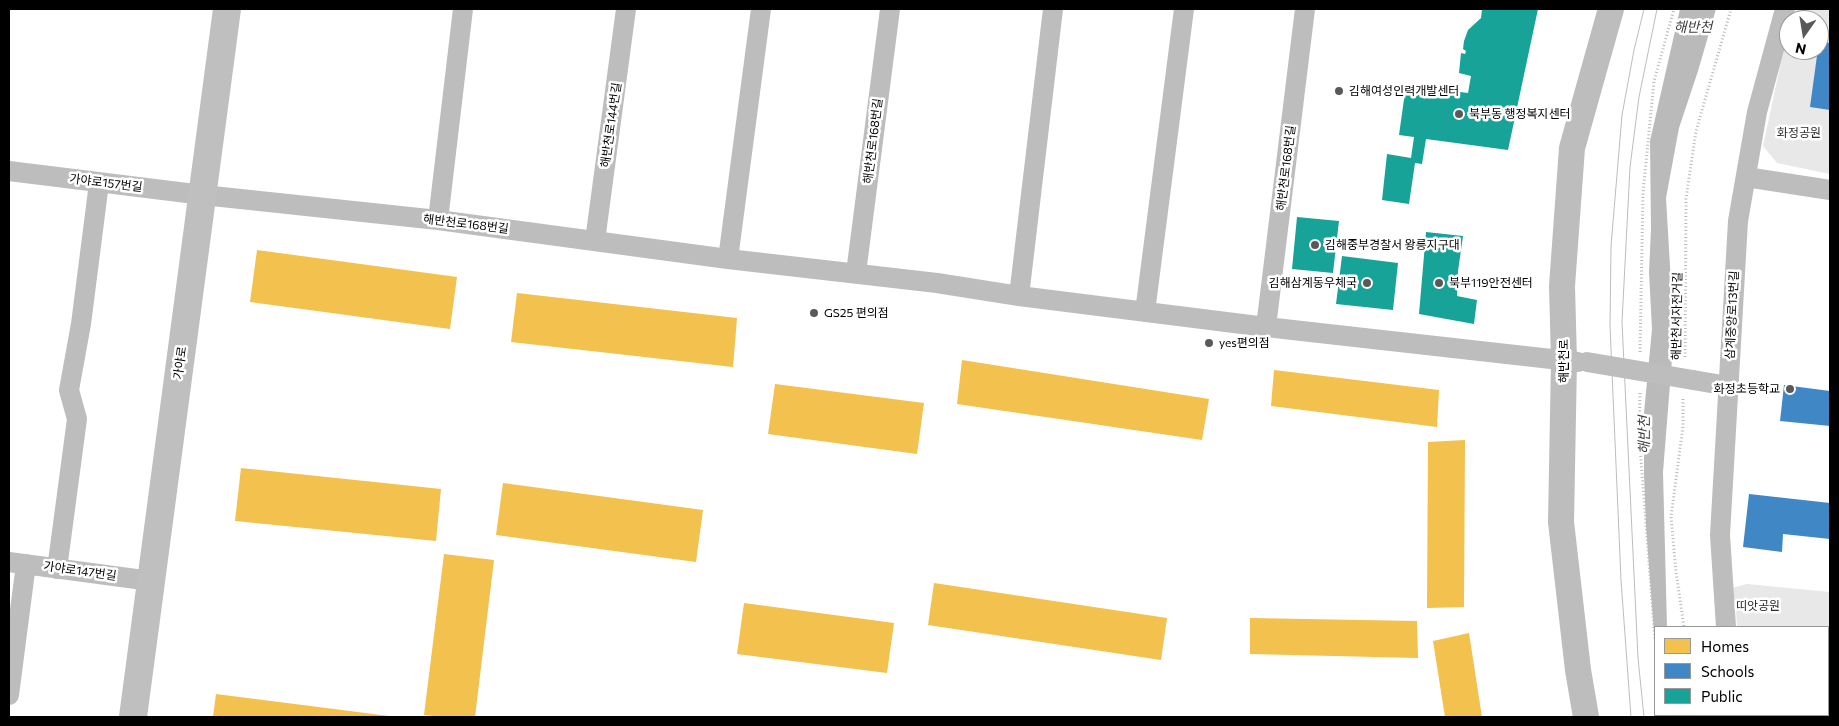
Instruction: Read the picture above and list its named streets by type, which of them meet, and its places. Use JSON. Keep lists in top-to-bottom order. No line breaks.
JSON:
{"streets":{"main road":["가야로"],"street":["해반천로144번길","해반천로168번길","가야로157번길","삼계중앙로13번길","해반천로","가야로147번길"],"path":["해반천서자전거길"]},"crossings":[["해반천로144번길","해반천로168번길"],["해반천로168번길","가야로157번길"],["해반천로168번길","삼계중앙로13번길"],["해반천로168번길","해반천로"],["해반천로168번길","가야로"],["가야로157번길","가야로"],["가야로","가야로147번길"]],"water":["해반천"],"parks":["화정공원","띠앗공원"],"places":["김해여성인력개발센터","북부동 행정복지센터","김해중부경찰서 왕릉지구대","김해삼계동우체국","북부119안전센터","GS25 편의점","yes편의점","화정초등학교"],"legend":["Homes","Schools","Public"],"north":"bottom"}
